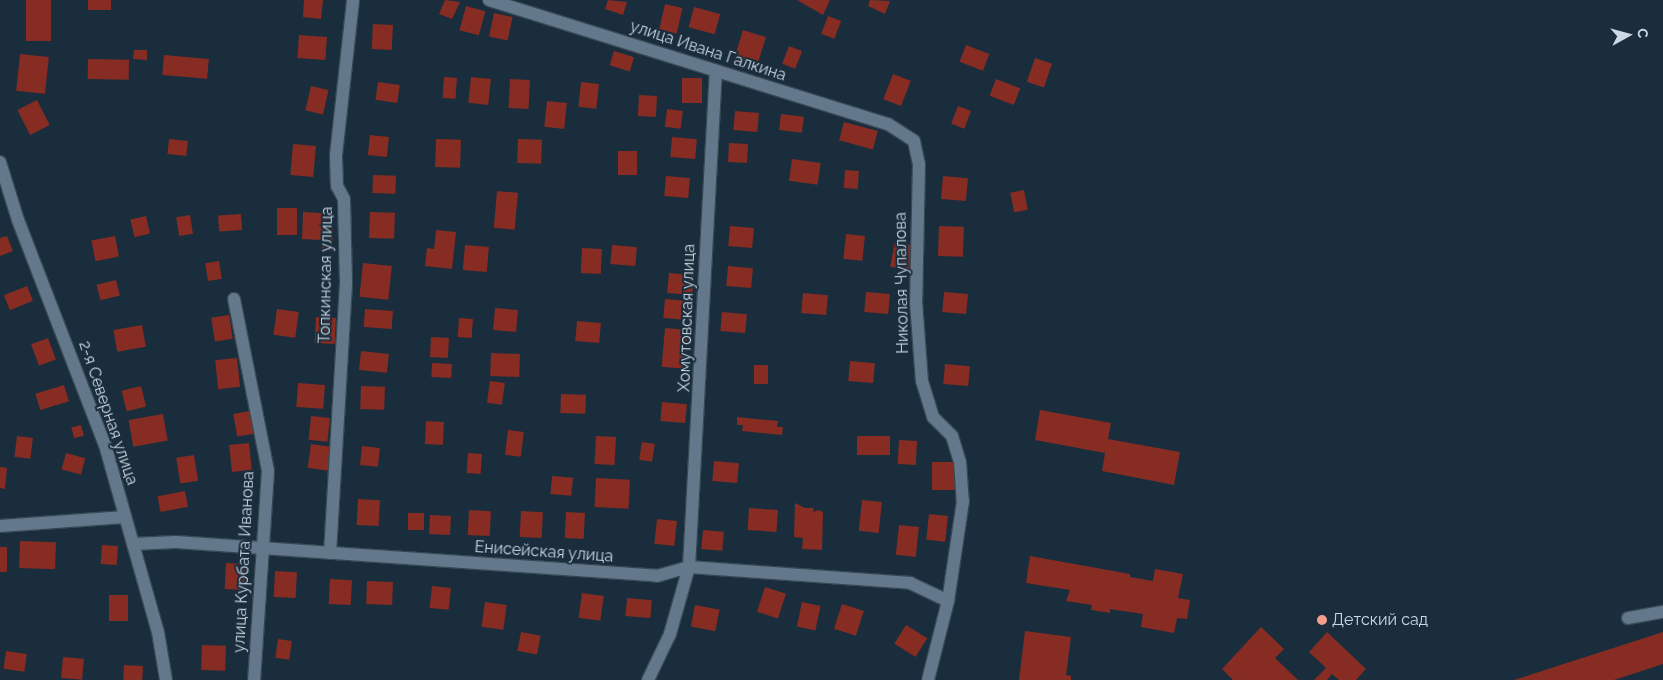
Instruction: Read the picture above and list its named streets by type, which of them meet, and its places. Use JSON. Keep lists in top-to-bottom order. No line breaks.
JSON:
{"streets":{"street":["улица Ивана Галкина","Топкинская улица","Николая Чупалова","Хомутовская улица","2-я Северная улица","Енисейская улица","улица Курбата Иванова"]},"crossings":[["улица Ивана Галкина","Николая Чупалова"],["улица Ивана Галкина","Хомутовская улица"],["Топкинская улица","Енисейская улица"],["Николая Чупалова","Енисейская улица"],["Хомутовская улица","Енисейская улица"],["2-я Северная улица","Енисейская улица"],["Енисейская улица","улица Курбата Иванова"]],"places":["Детский сад"],"north":"right"}
